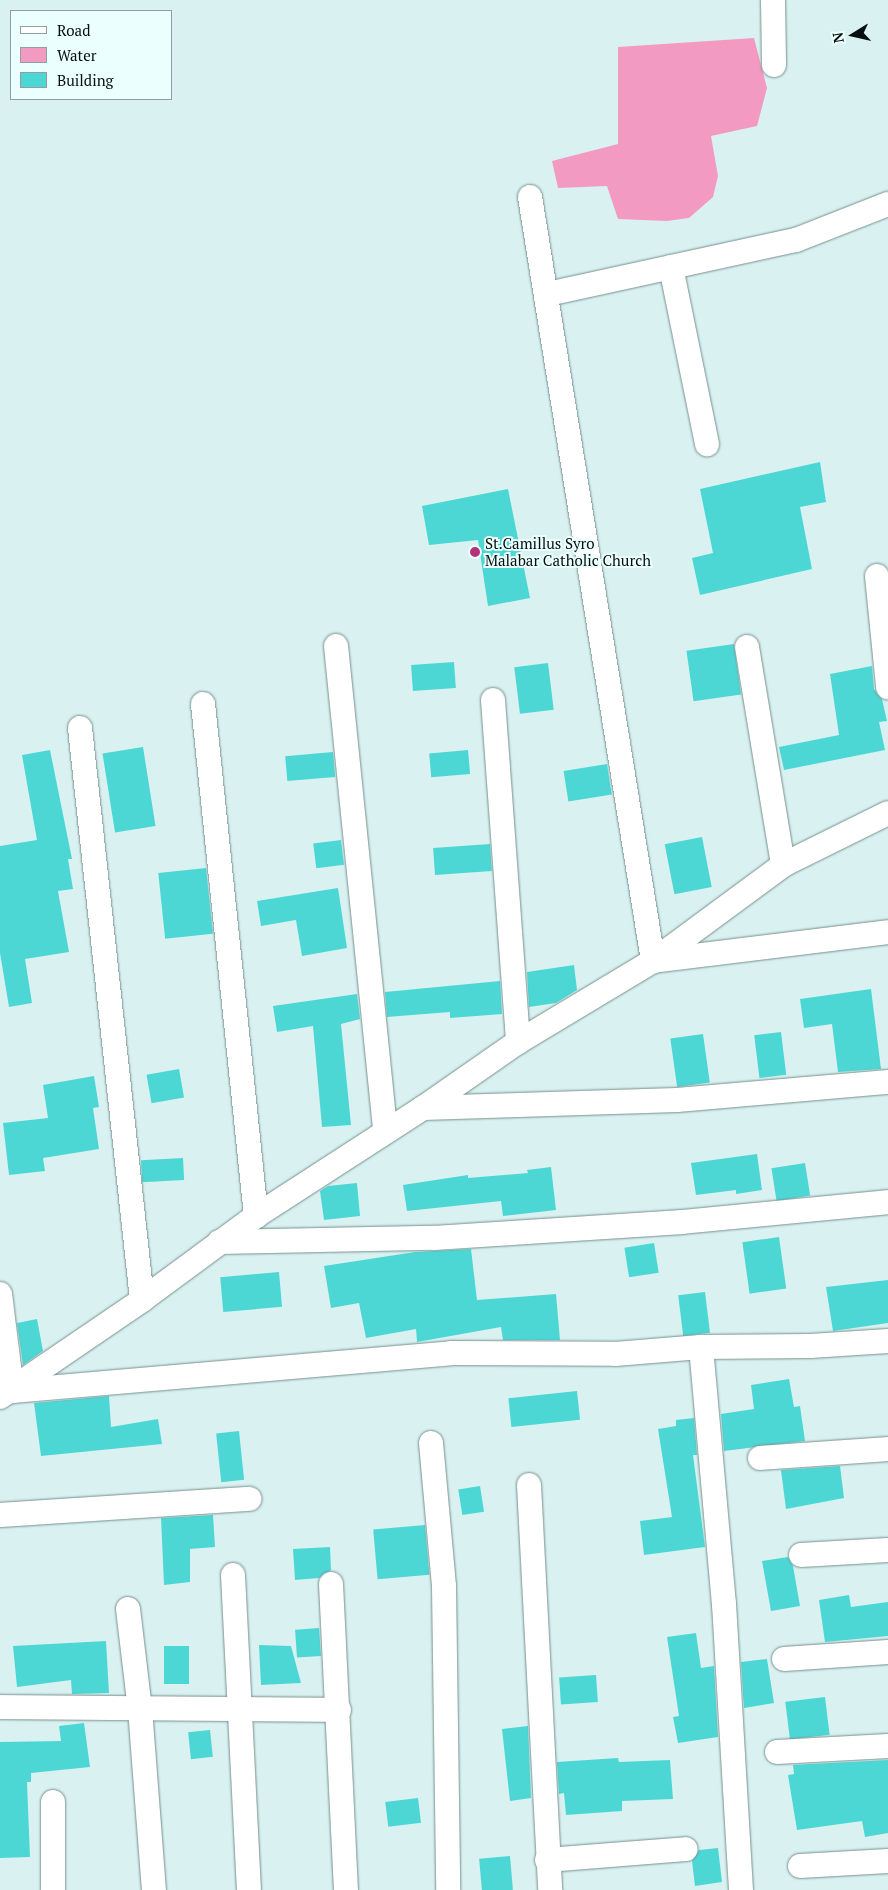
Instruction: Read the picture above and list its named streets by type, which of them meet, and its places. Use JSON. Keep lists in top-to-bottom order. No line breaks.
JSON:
{"places":["St.Camillus Syro Malabar Catholic Church"],"legend":["Road","Water","Building"],"north":"left"}
